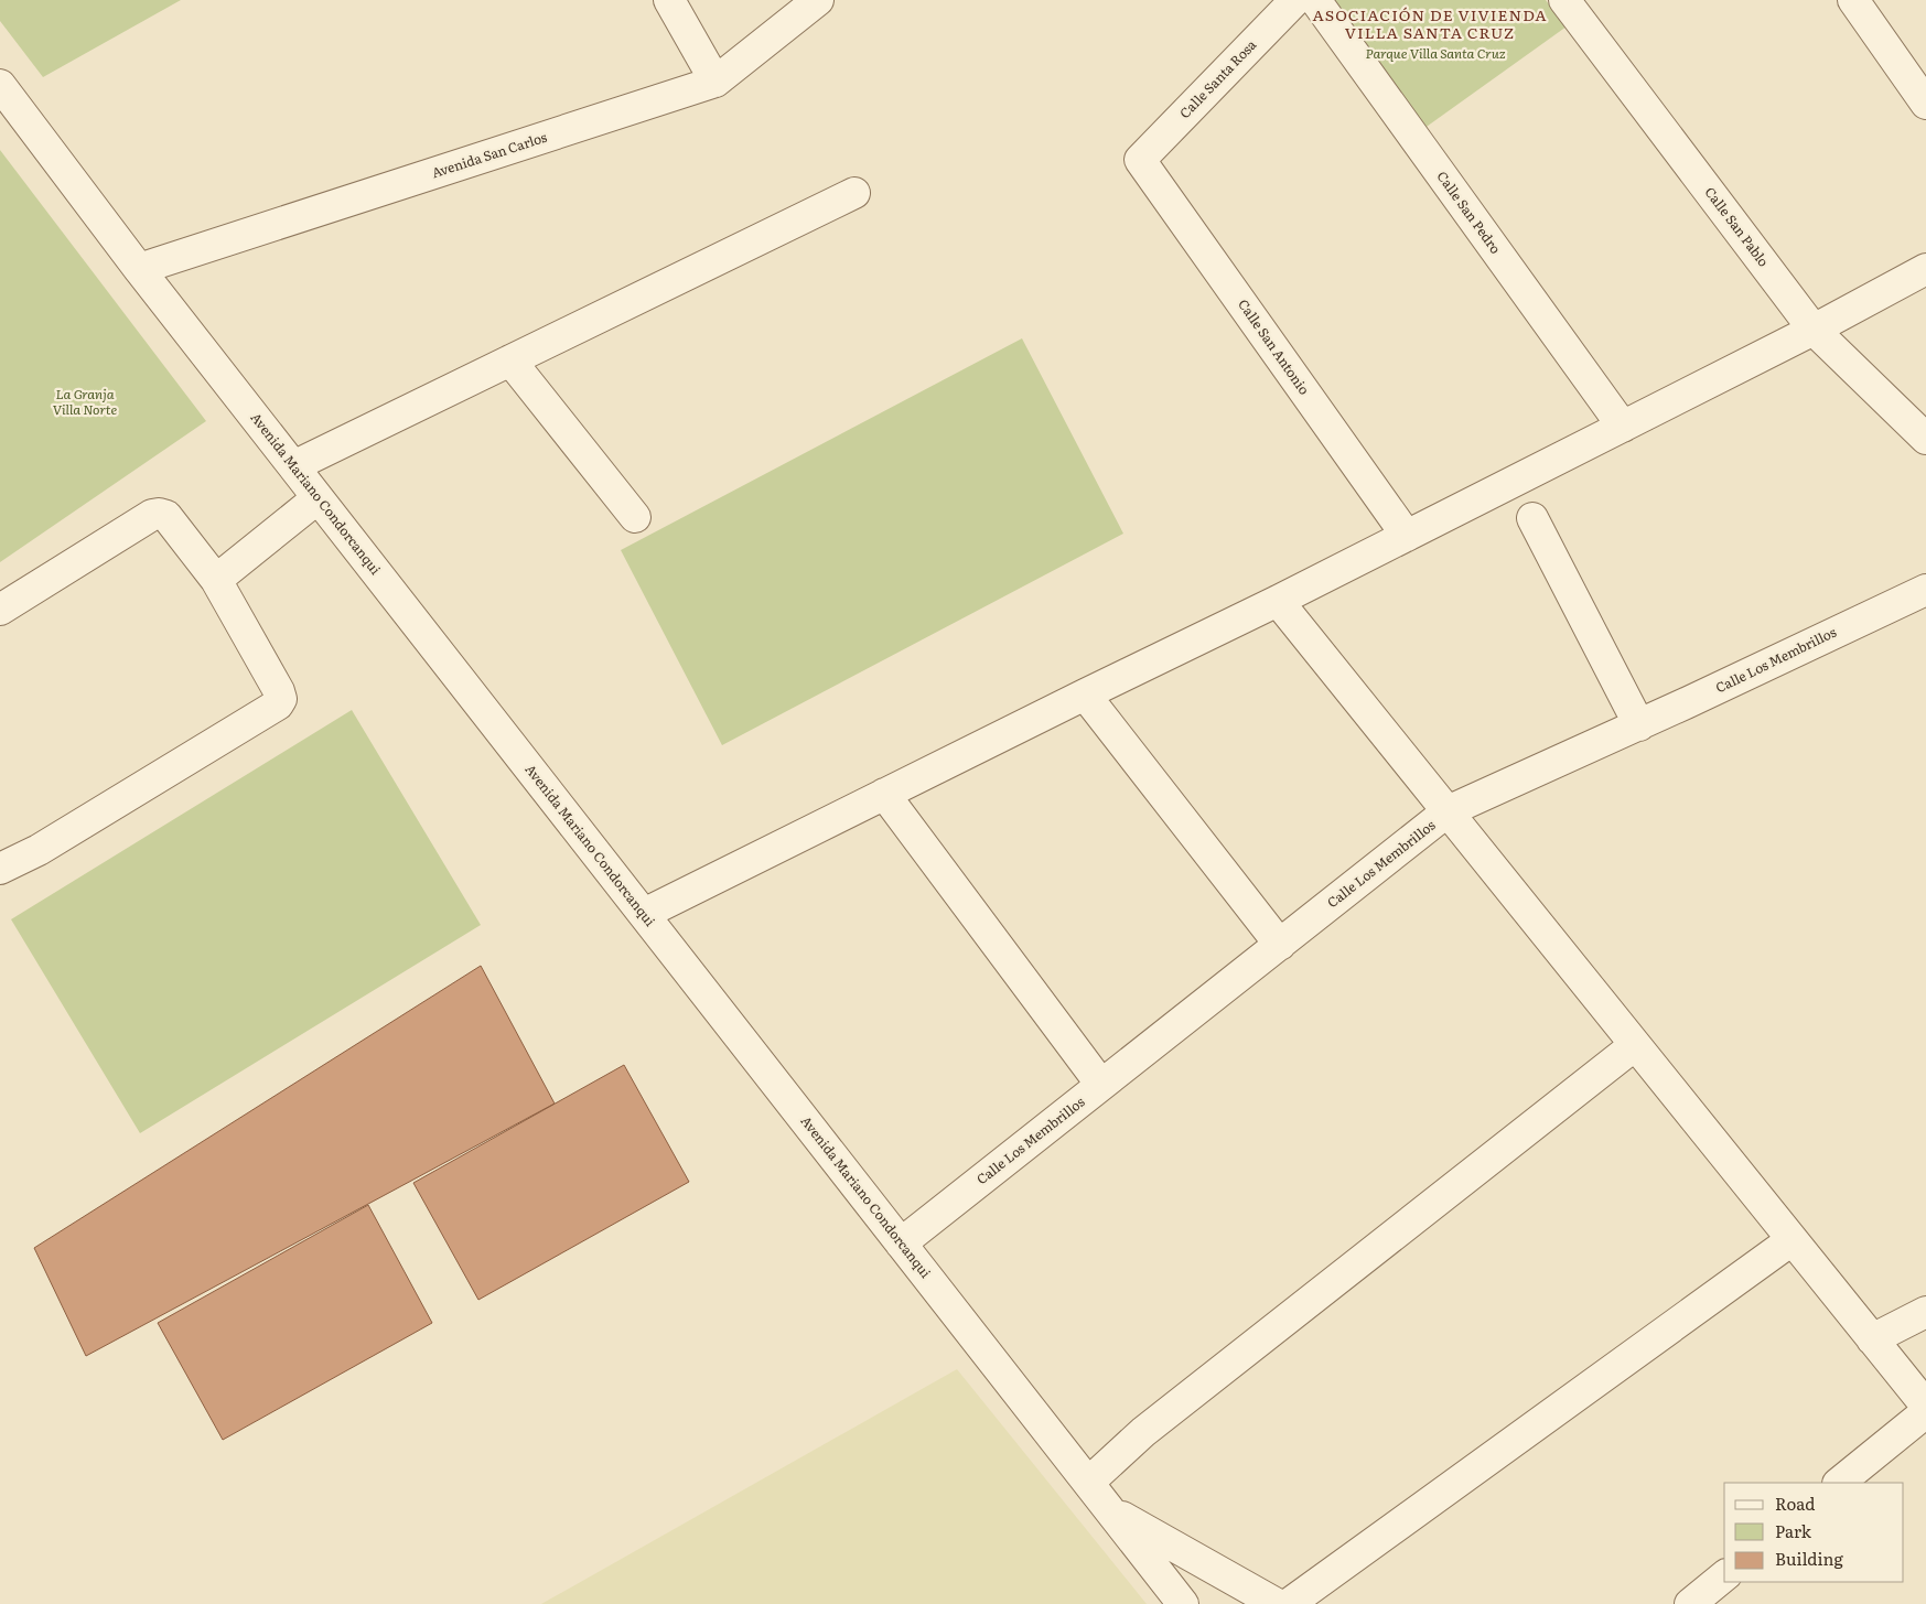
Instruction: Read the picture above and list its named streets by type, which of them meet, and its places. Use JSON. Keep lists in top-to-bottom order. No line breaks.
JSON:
{"streets":{"street":["Calle Santa Rosa","Avenida San Carlos","Calle San Pedro","Calle San Pablo","Calle San Antonio","Avenida Mariano Condorcanqui","Calle Los Membrillos"]},"crossings":[["Calle Santa Rosa","Calle San Antonio"],["Avenida San Carlos","Avenida Mariano Condorcanqui"],["Avenida Mariano Condorcanqui","Calle Los Membrillos"]],"districts":["ASOCIACIÓN DE VIVIENDA VILLA SANTA CRUZ"],"parks":["Parque Villa Santa Cruz","La Granja Villa Norte"],"legend":["Road","Park","Building"]}
